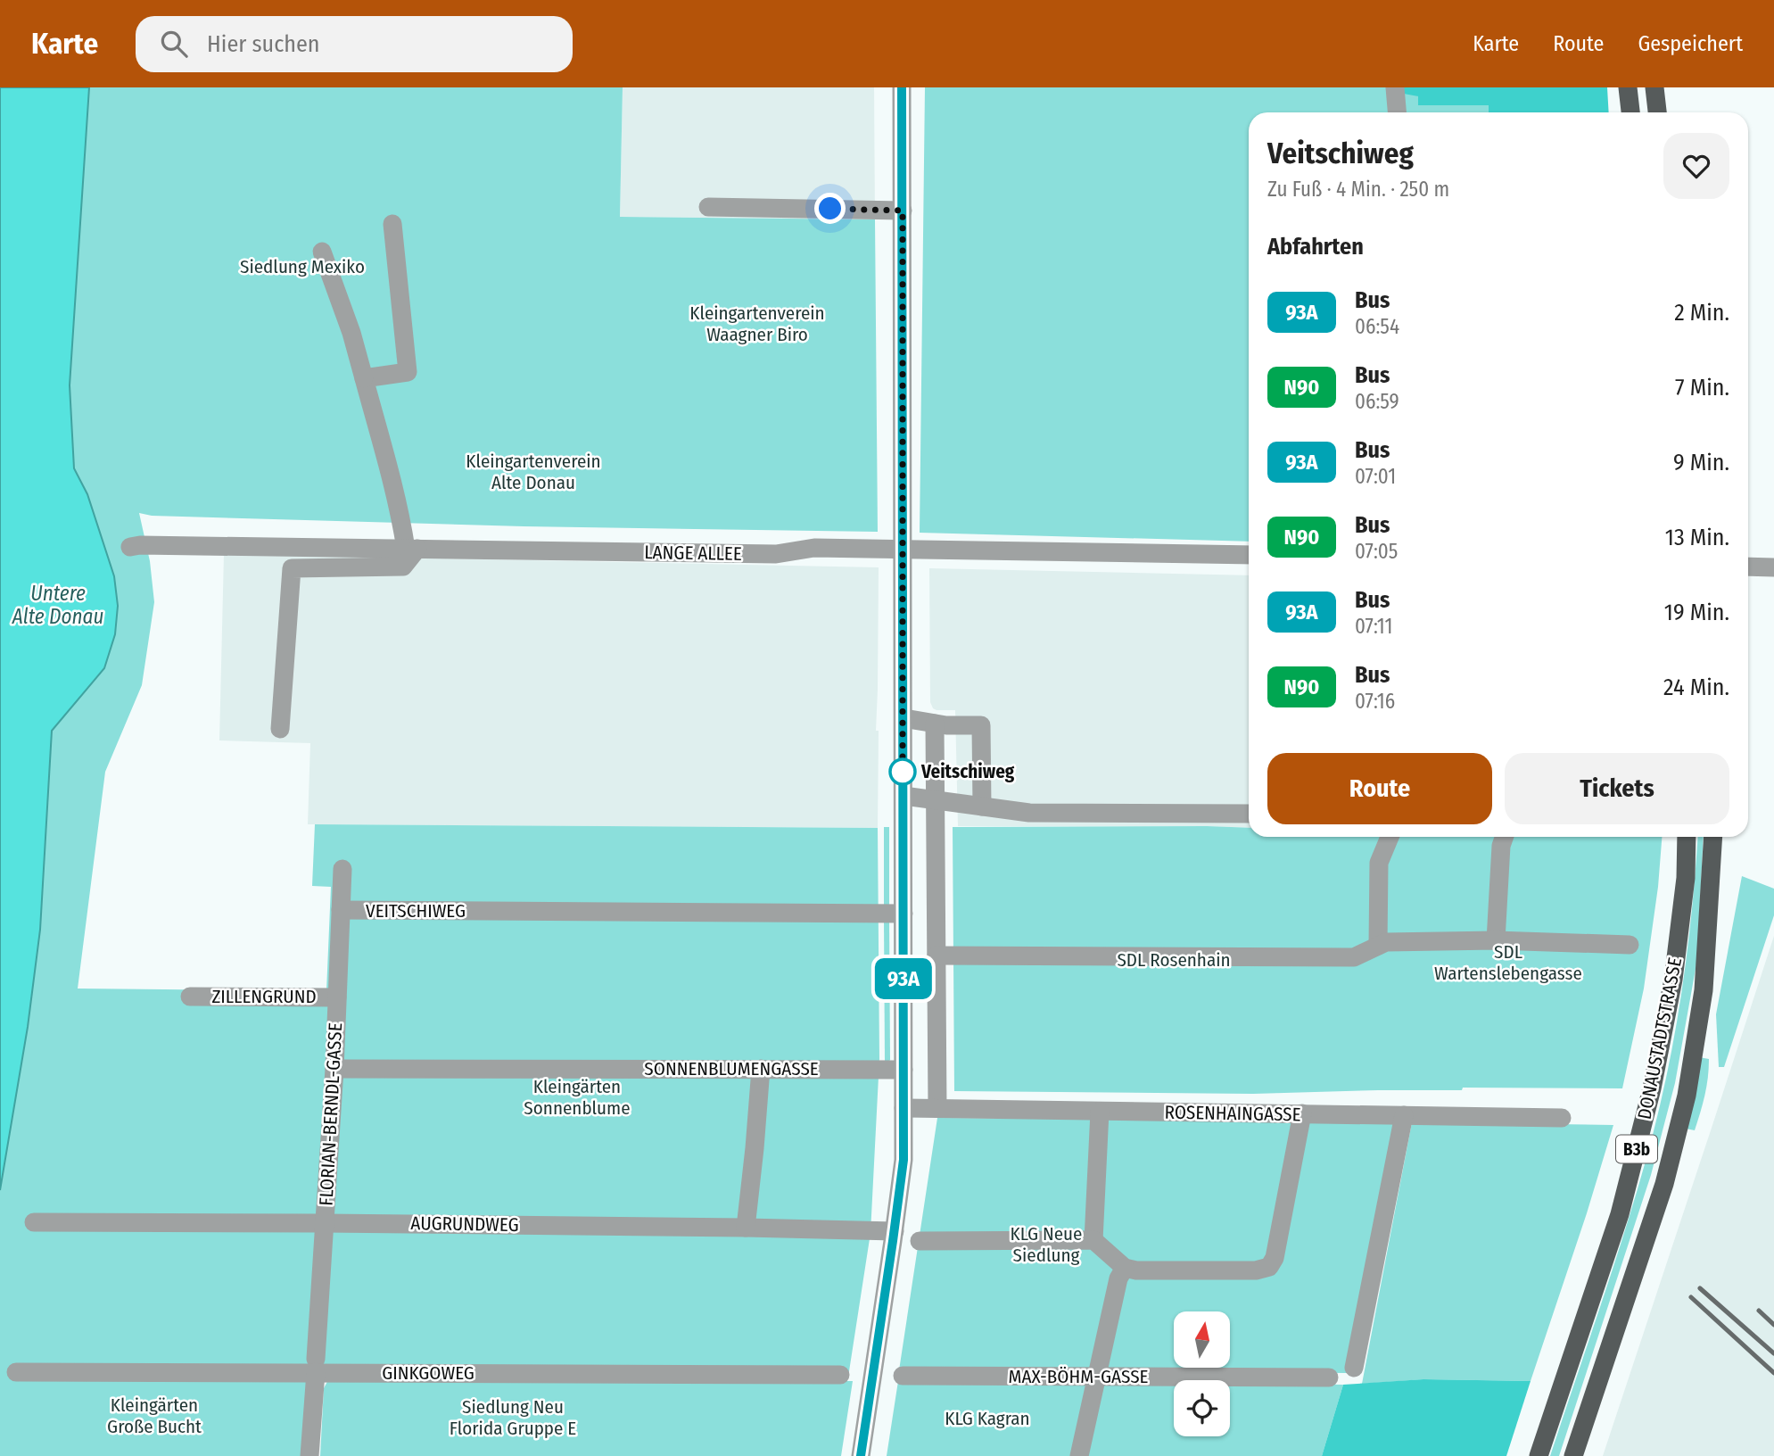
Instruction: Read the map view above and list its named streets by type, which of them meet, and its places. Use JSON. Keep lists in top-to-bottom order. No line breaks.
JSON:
{"streets":{"main road":["DONAUSTADTSTRASSE","B3b"],"street":["LANGE ALLEE","VEITSCHIWEG","ZILLENGRUND","SONNENBLUMENGASSE","ROSENHAINGASSE","FLORIAN-BERNDL-GASSE","AUGRUNDWEG","GINKGOWEG","MAX-BÖHM-GASSE"]},"crossings":[["VEITSCHIWEG","FLORIAN-BERNDL-GASSE"],["ZILLENGRUND","FLORIAN-BERNDL-GASSE"],["SONNENBLUMENGASSE","FLORIAN-BERNDL-GASSE"],["FLORIAN-BERNDL-GASSE","AUGRUNDWEG"],["FLORIAN-BERNDL-GASSE","GINKGOWEG"]],"water":["Untere Alte Donau"],"parks":["Siedlung Mexiko","Kleingartenverein Waagner Biro","Kleingartenverein Alte Donau","SDL Wartenslebengasse","SDL Rosenhain","Kleingärten Sonnenblume","KLG Neue Siedlung","Kleingärten Große Bucht","Siedlung Neu Florida Gruppe E","KLG Kagran"],"places":["Veitschiweg"],"lines":["bus line 93A"],"north":"top","page":{"header":"Karte","search":"Hier suchen","nav":["Karte","Route","Gespeichert"],"on_map":"93A","heading":[["Veitschiweg","Zu Fuß · 4 Min. · 250 m"],"Abfahrten"],"list":[{"mark":"93A","name":"Bus","note":"06:54","value":"2 Min."},{"mark":"N90","name":"Bus","note":"06:59","value":"7 Min."},{"mark":"93A","name":"Bus","note":"07:01","value":"9 Min."},{"mark":"N90","name":"Bus","note":"07:05","value":"13 Min."},{"mark":"93A","name":"Bus","note":"07:11","value":"19 Min."},{"mark":"N90","name":"Bus","note":"07:16","value":"24 Min."}],"buttons":["Route","Tickets"]}}
